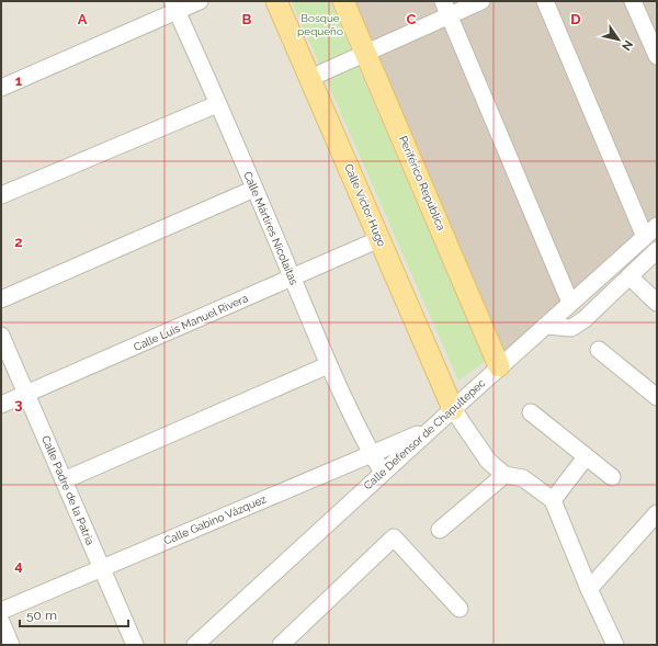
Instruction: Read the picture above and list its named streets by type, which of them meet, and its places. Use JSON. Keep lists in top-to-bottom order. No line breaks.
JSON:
{"streets":{"main road":["Periférico República","Calle Víctor Hugo"],"street":["Calle Mártires Nicolaítas","Calle Luis Manuel Rivera","Calle Defensor de Chapultepec","Calle Padre de la Patria","Calle Gabino Vázquez"]},"crossings":[["Periférico República","Calle Defensor de Chapultepec"],["Calle Víctor Hugo","Calle Luis Manuel Rivera"],["Calle Víctor Hugo","Calle Defensor de Chapultepec"],["Calle Mártires Nicolaítas","Calle Luis Manuel Rivera"],["Calle Mártires Nicolaítas","Calle Defensor de Chapultepec"],["Calle Mártires Nicolaítas","Calle Gabino Vázquez"],["Calle Luis Manuel Rivera","Calle Padre de la Patria"],["Calle Defensor de Chapultepec","Calle Gabino Vázquez"],["Calle Padre de la Patria","Calle Gabino Vázquez"]],"parks":["Bosque pequeño"],"scale_bar":"50 m","north":"bottom right","grid":{"columns":["A","B","C","D"],"rows":["1","2","3","4"]}}
